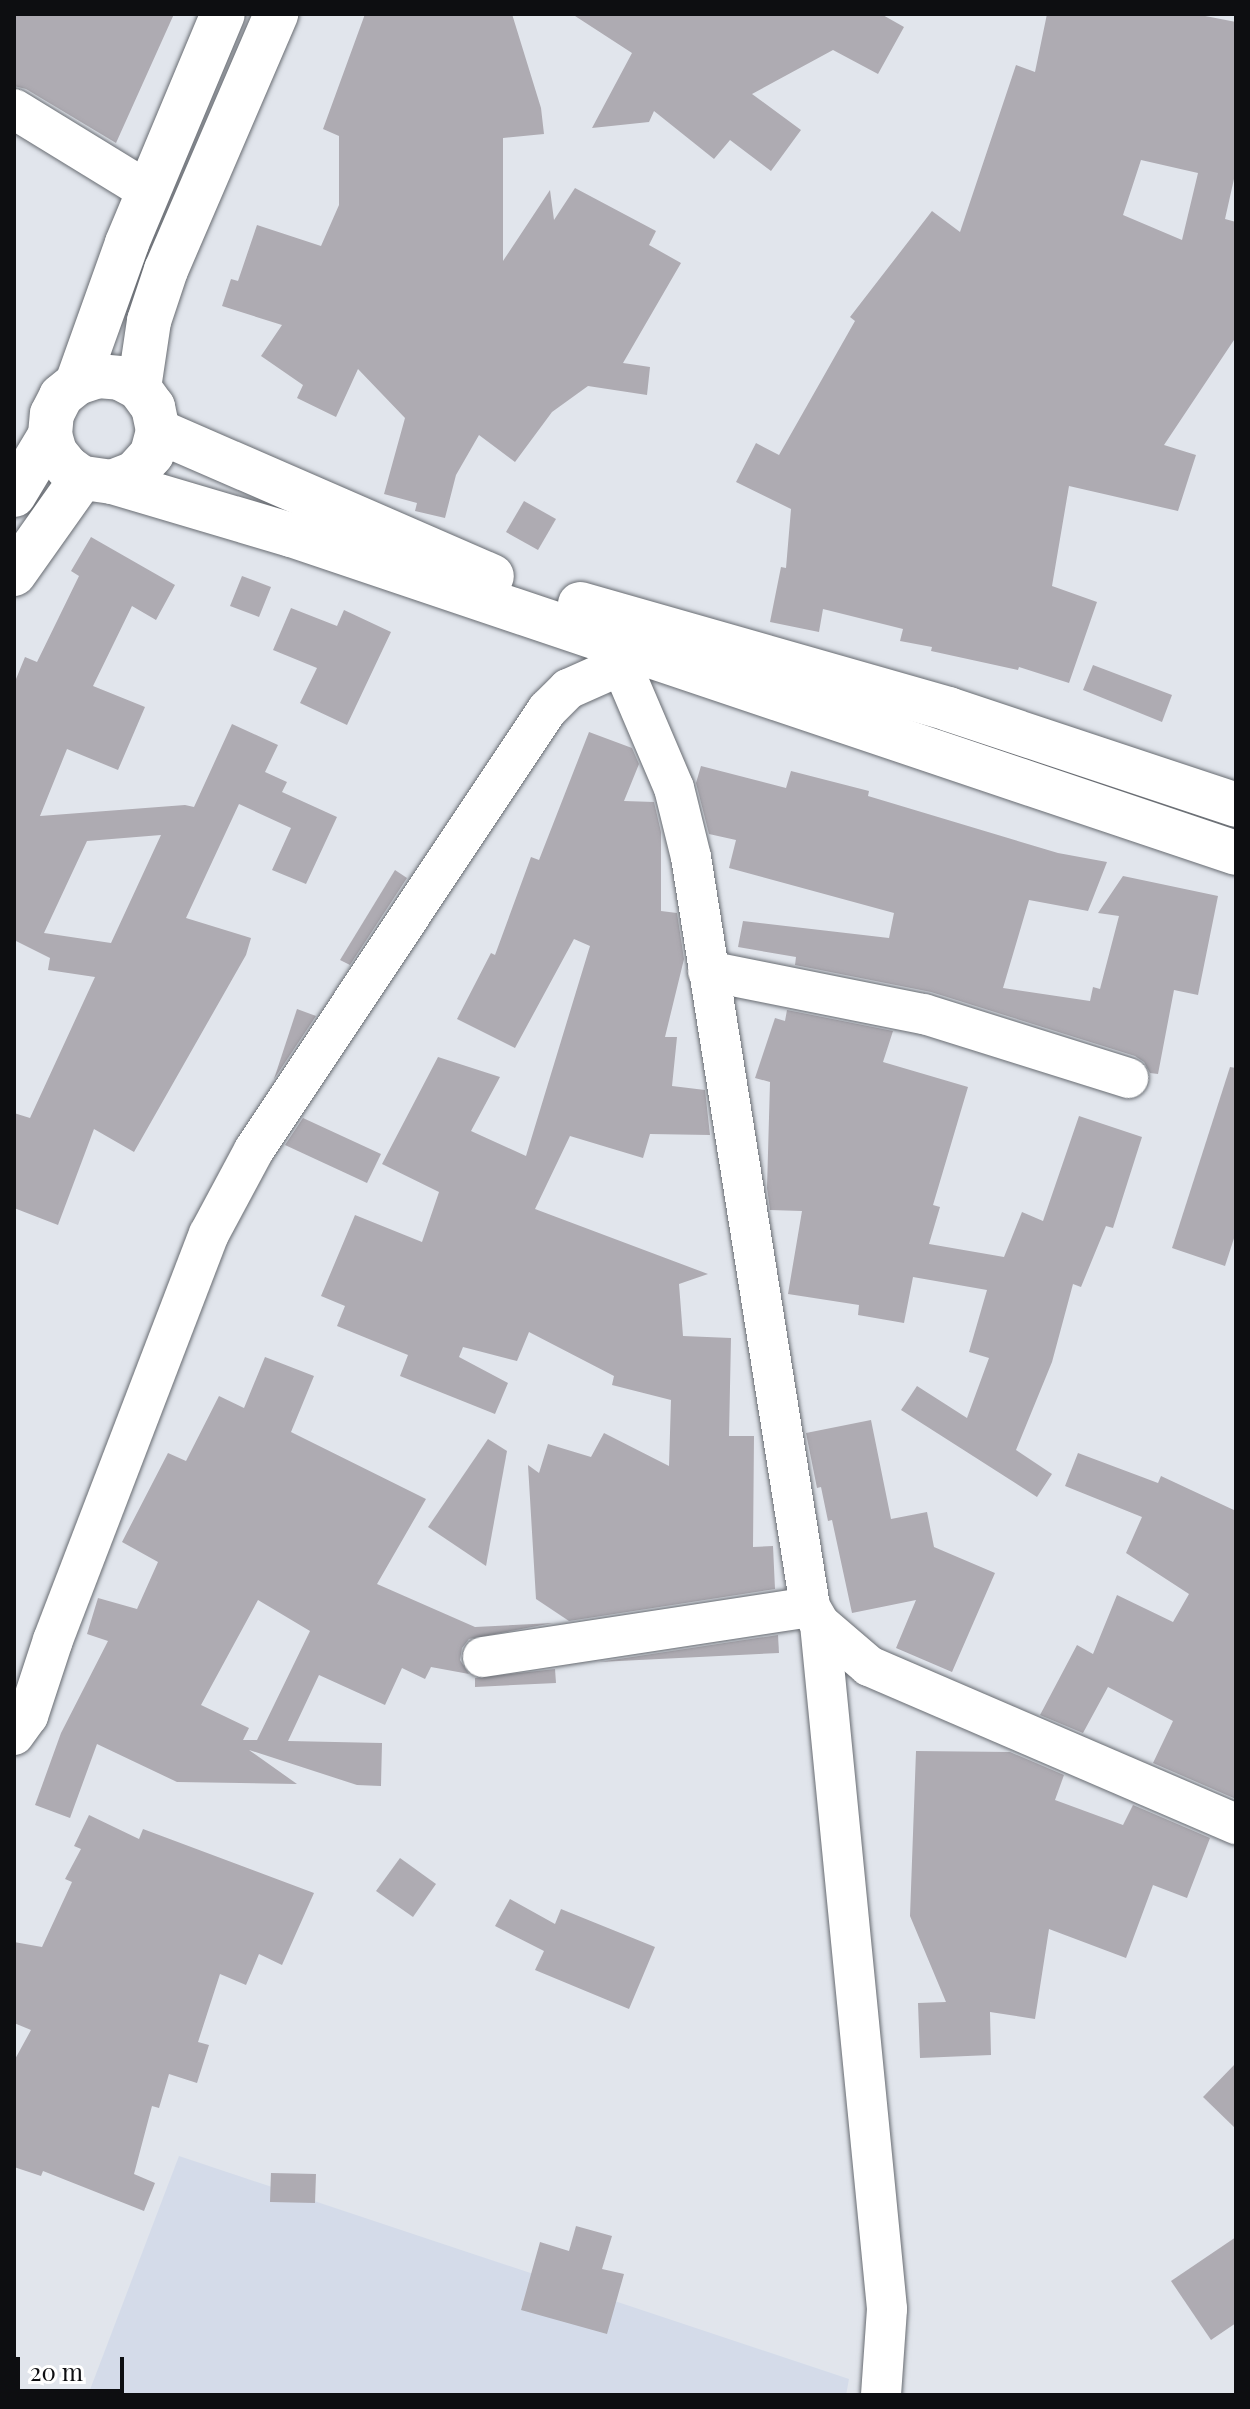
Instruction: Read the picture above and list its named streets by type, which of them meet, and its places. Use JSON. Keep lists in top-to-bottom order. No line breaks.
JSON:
{"scale_bar":"20 m"}
